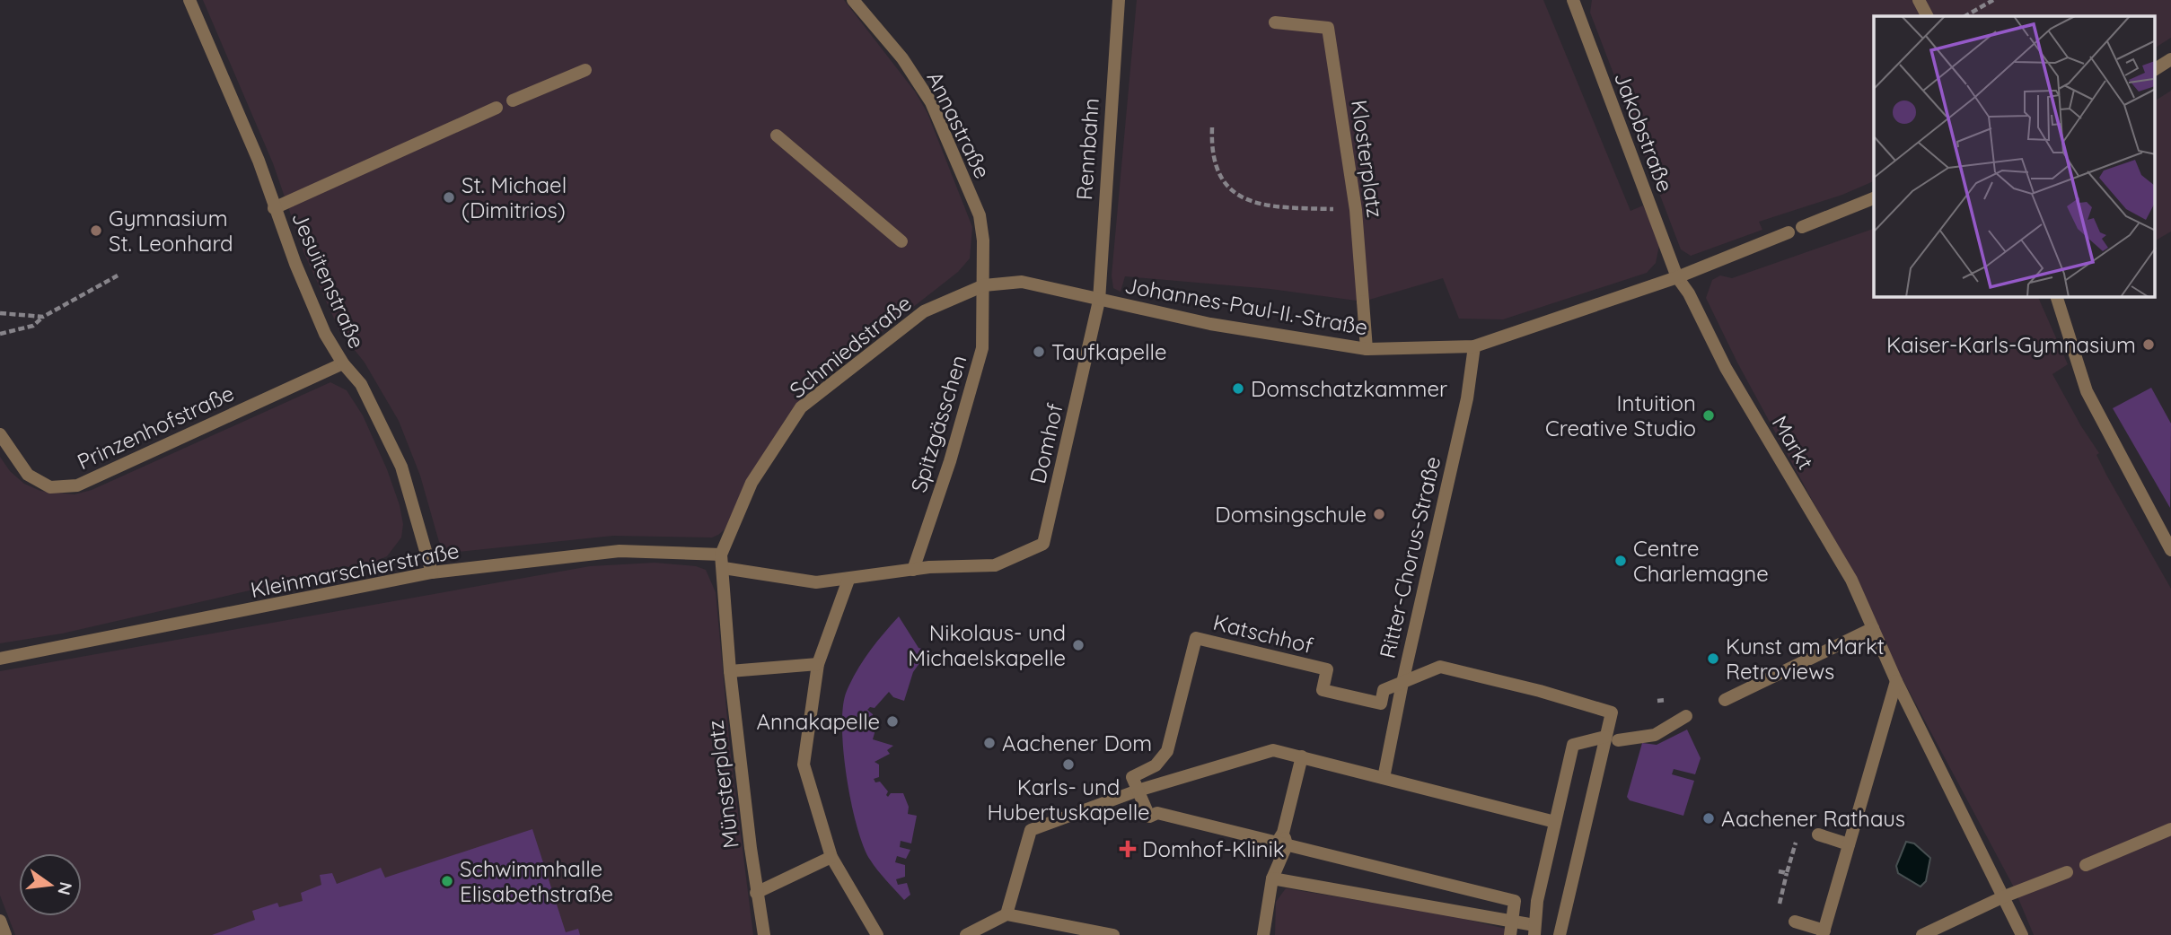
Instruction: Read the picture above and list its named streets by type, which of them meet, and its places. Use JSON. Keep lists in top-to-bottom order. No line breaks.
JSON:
{"streets":{"street":["Annastraße","Jakobstraße","Rennbahn","Klosterplatz","Jesuitenstraße","Johannes-Paul-II.-Straße","Schmiedstraße","Spitzgässchen","Prinzenhofstraße","Markt","Domhof","Ritter-Chorus-Straße","Kleinmarschierstraße","Katschhof","Münsterplatz"]},"crossings":[["Annastraße","Schmiedstraße"],["Annastraße","Spitzgässchen"],["Jakobstraße","Johannes-Paul-II.-Straße"],["Jakobstraße","Markt"],["Rennbahn","Johannes-Paul-II.-Straße"],["Rennbahn","Schmiedstraße"],["Rennbahn","Domhof"],["Klosterplatz","Johannes-Paul-II.-Straße"],["Jesuitenstraße","Prinzenhofstraße"],["Jesuitenstraße","Kleinmarschierstraße"],["Johannes-Paul-II.-Straße","Schmiedstraße"],["Johannes-Paul-II.-Straße","Markt"],["Johannes-Paul-II.-Straße","Domhof"],["Johannes-Paul-II.-Straße","Ritter-Chorus-Straße"],["Schmiedstraße","Spitzgässchen"],["Schmiedstraße","Domhof"],["Schmiedstraße","Kleinmarschierstraße"],["Spitzgässchen","Domhof"],["Ritter-Chorus-Straße","Katschhof"]],"places":{"other":["St. Michael (Dimitrios)","Gymnasium St. Leonhard","Kaiser-Karls-Gymnasium","Taufkapelle","Domschatzkammer","Intuition Creative Studio","Domsingschule","Centre Charlemagne","Nikolaus- und Michaelskapelle","Kunst am Markt Retroviews","Annakapelle","Aachener Dom","Karls- und Hubertuskapelle","Aachener Rathaus","Schwimmhalle Elisabethstraße"],"health":["Domhof-Klinik"]},"north":"right"}
